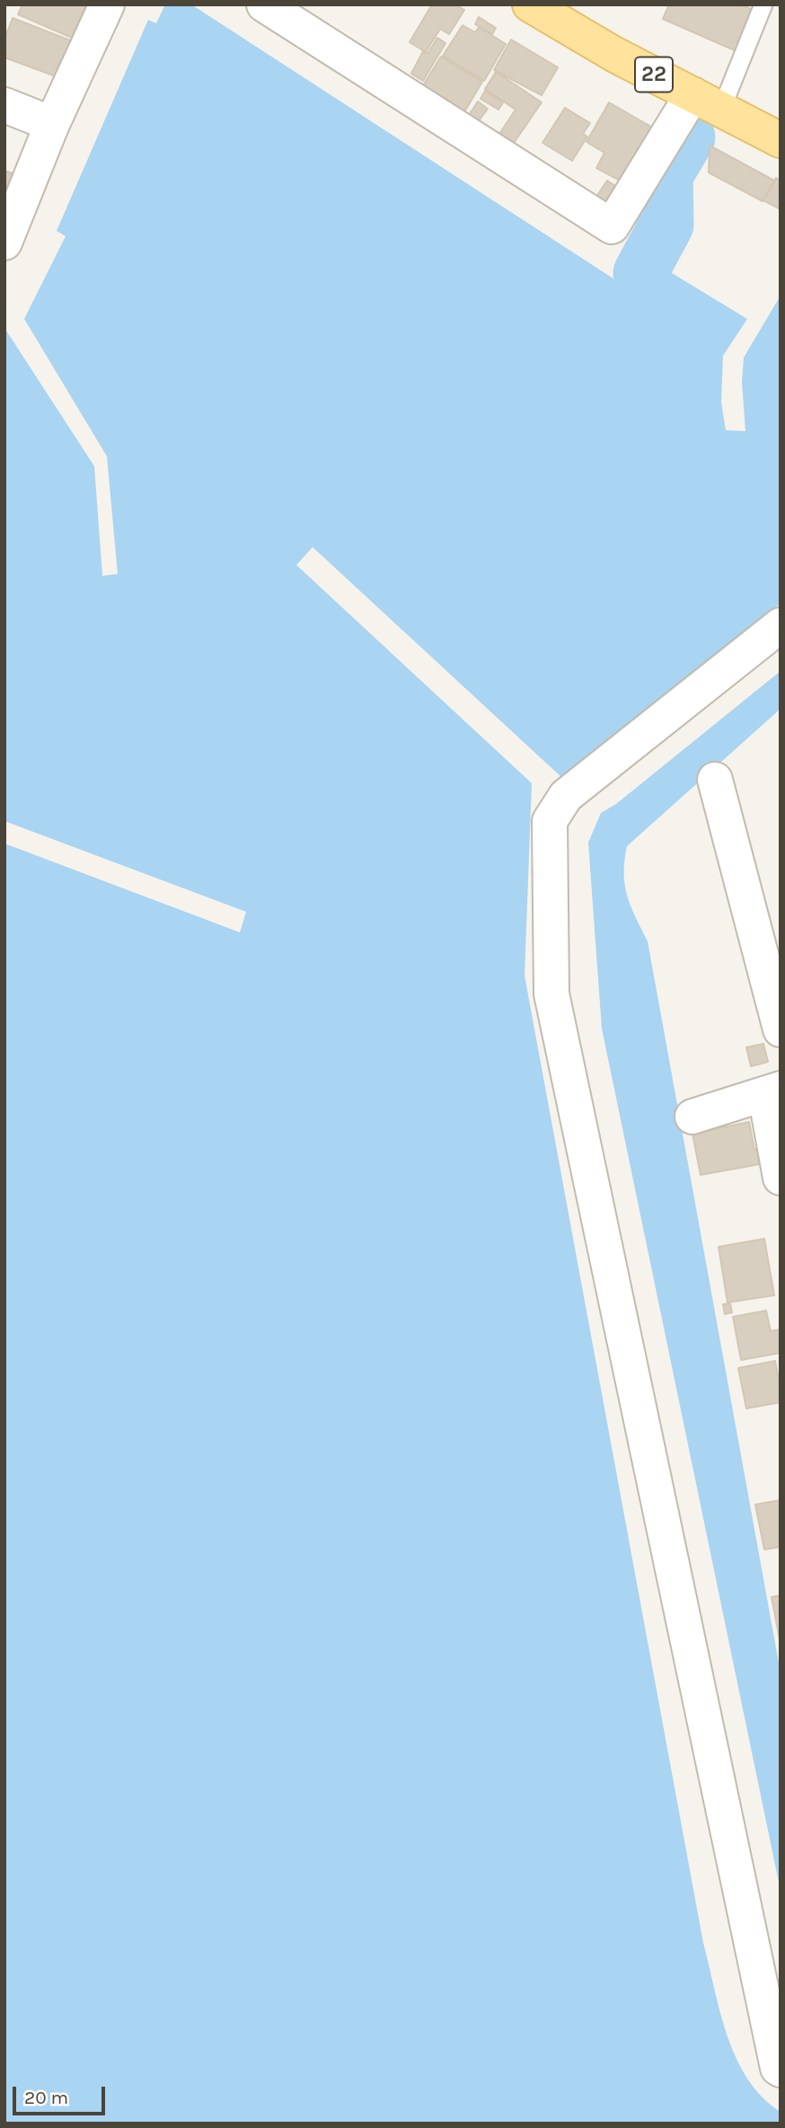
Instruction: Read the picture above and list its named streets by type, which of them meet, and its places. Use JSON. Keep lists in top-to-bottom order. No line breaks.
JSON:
{"streets":{"main road":["22"]},"scale_bar":"20 m"}
